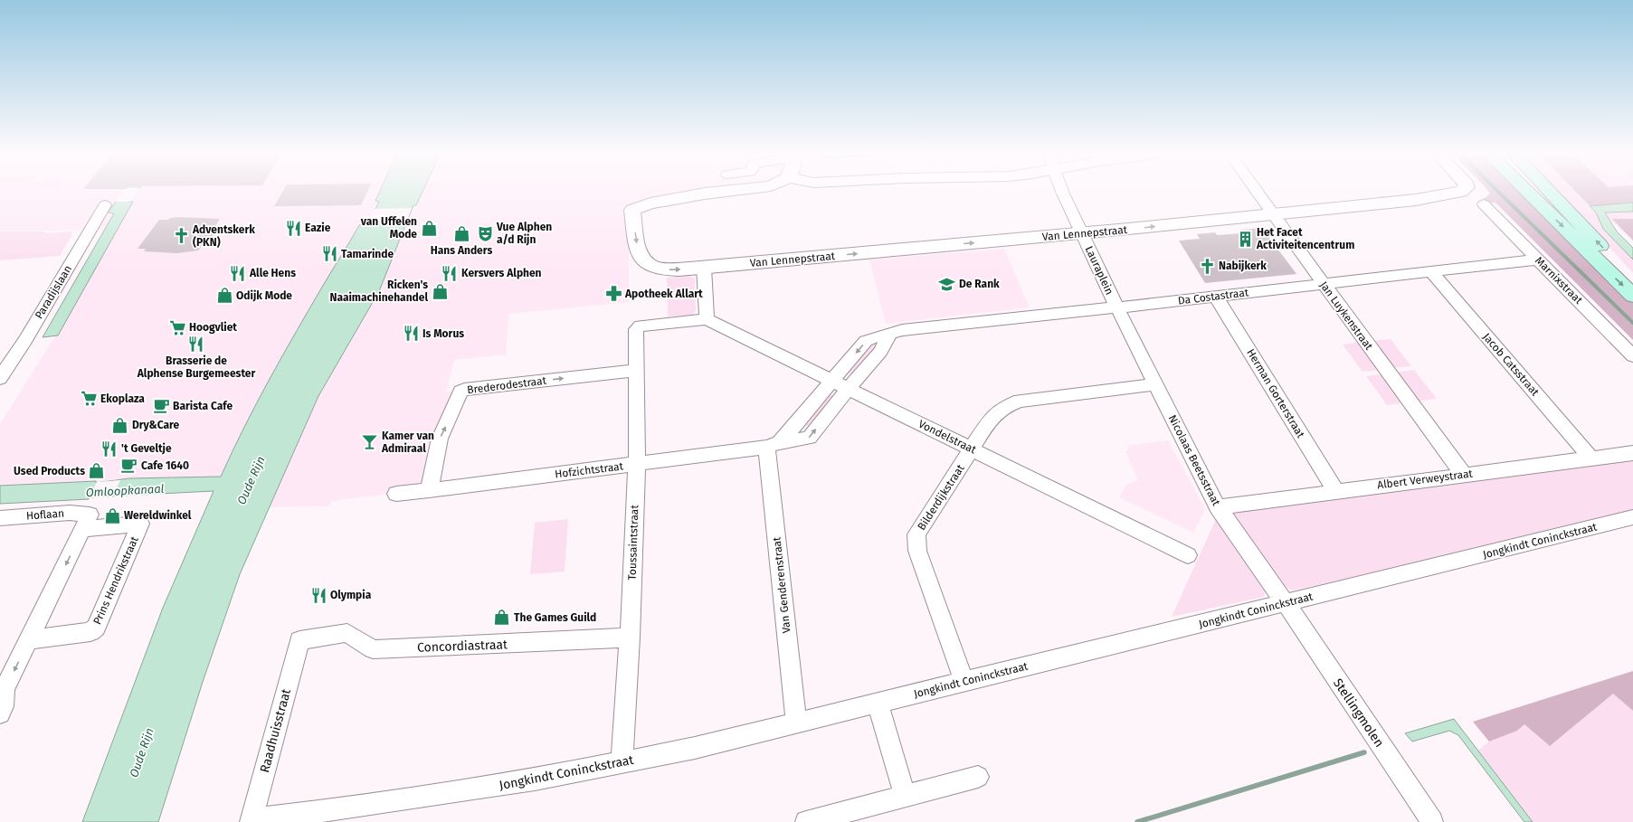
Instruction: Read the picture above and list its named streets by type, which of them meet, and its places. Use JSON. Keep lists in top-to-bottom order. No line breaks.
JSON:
{"streets":{"street":["Van Lennepstraat","Lauraplein","Marnixstraat","Paradijslaan","Da Costastraat","Jan Luykenstraat","Jacob Catsstraat","Brederodestraat","Herman Gorterstraat","Vondelstraat","Nicolaas Beetsstraat","Hofzichtstraat","Albert Verweystraat","Bilderdijkstraat","Hoflaan","Jongkindt Coninckstraat","Toussaintstraat","Prins Hendrikstraat","Van Genderenstraat","Concordiastraat","Stellingmolen","Raadhuisstraat"]},"crossings":[["Van Lennepstraat","Lauraplein"],["Van Lennepstraat","Jan Luykenstraat"],["Lauraplein","Da Costastraat"],["Lauraplein","Nicolaas Beetsstraat"],["Marnixstraat","Da Costastraat"],["Da Costastraat","Jan Luykenstraat"],["Da Costastraat","Jacob Catsstraat"],["Da Costastraat","Herman Gorterstraat"],["Da Costastraat","Vondelstraat"],["Da Costastraat","Nicolaas Beetsstraat"],["Jan Luykenstraat","Albert Verweystraat"],["Jacob Catsstraat","Albert Verweystraat"],["Brederodestraat","Hofzichtstraat"],["Brederodestraat","Toussaintstraat"],["Herman Gorterstraat","Albert Verweystraat"],["Vondelstraat","Hofzichtstraat"],["Vondelstraat","Bilderdijkstraat"],["Vondelstraat","Toussaintstraat"],["Nicolaas Beetsstraat","Albert Verweystraat"],["Nicolaas Beetsstraat","Bilderdijkstraat"],["Nicolaas Beetsstraat","Jongkindt Coninckstraat"],["Nicolaas Beetsstraat","Stellingmolen"],["Hofzichtstraat","Toussaintstraat"],["Hofzichtstraat","Van Genderenstraat"],["Bilderdijkstraat","Jongkindt Coninckstraat"],["Hoflaan","Prins Hendrikstraat"],["Jongkindt Coninckstraat","Toussaintstraat"],["Jongkindt Coninckstraat","Van Genderenstraat"],["Jongkindt Coninckstraat","Stellingmolen"],["Jongkindt Coninckstraat","Raadhuisstraat"],["Toussaintstraat","Concordiastraat"],["Concordiastraat","Raadhuisstraat"]],"one_way":["Brederodestraat"],"water":["Oude Rijn","Omloopkanaal"],"places":{"restaurant":["Eazie","Tamarinde","Alle Hens","Kersvers Alphen","Is Morus","Brasserie de Alphense Burgemeester","'t Geveltje","Olympia"],"shop":["van Uffelen Mode","Hans Anders","Ricken's Naaimachinehandel","Odijk Mode","Dry&Care","Used Products","Wereldwinkel","The Games Guild"],"theatre":["Vue Alphen a/d Rijn"],"church":["Adventskerk (PKN)","Nabijkerk"],"building":["Het Facet Activiteitencentrum"],"school or university":["De Rank"],"pharmacy":["Apotheek Allart"],"supermarket":["Hoogvliet","Ekoplaza"],"cafe":["Barista Cafe","Cafe 1640"],"bar":["Kamer van Admiraal"]}}
